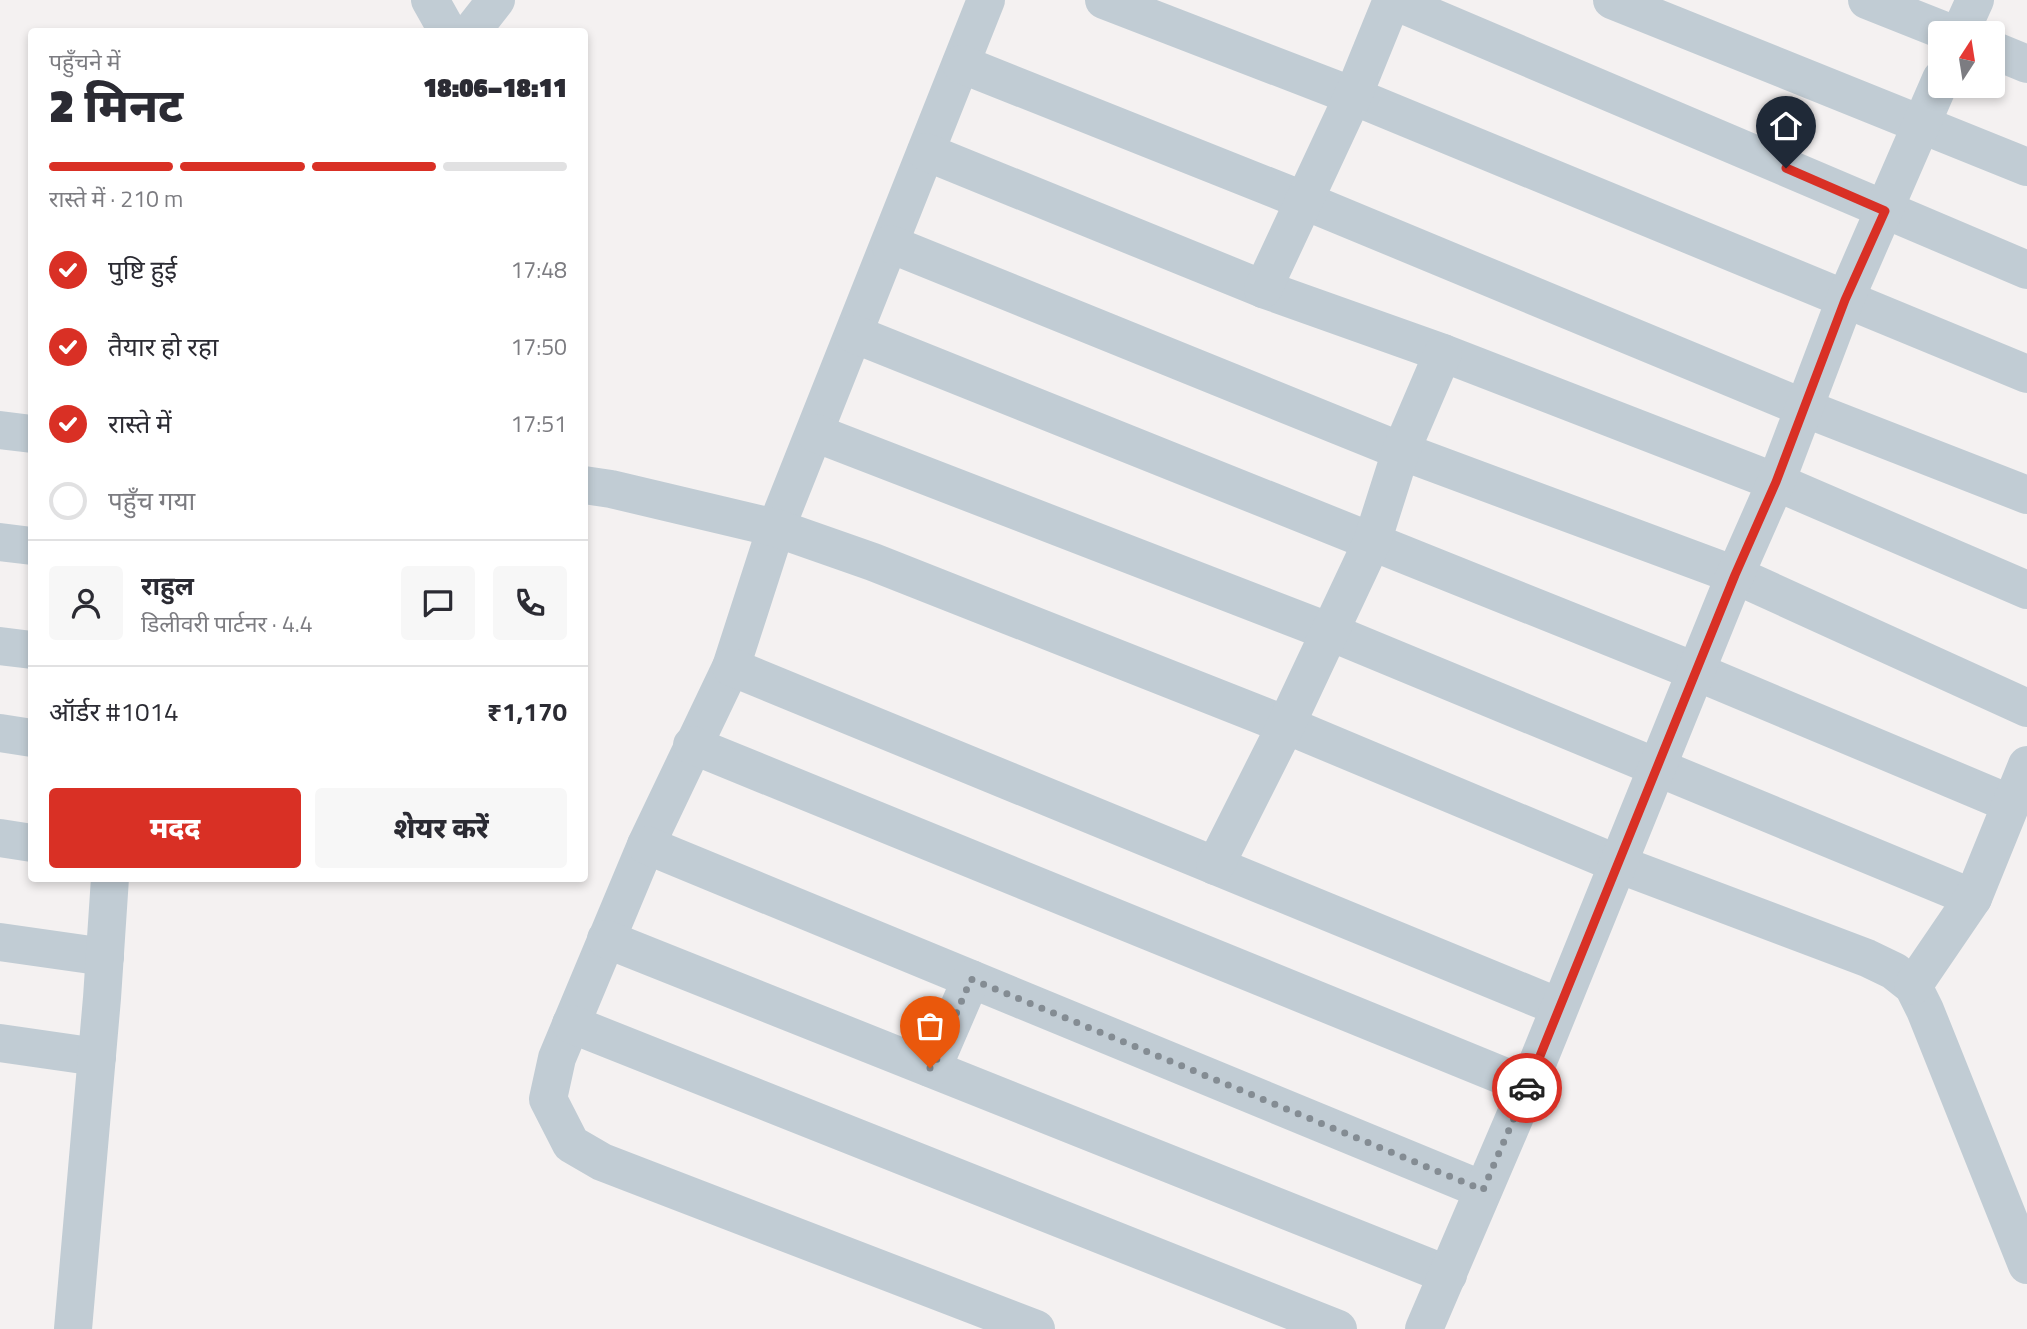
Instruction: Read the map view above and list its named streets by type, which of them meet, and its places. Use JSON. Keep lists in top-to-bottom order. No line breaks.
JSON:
{"north":"top","page":{"heading":["2 मिनट","पहुँचने में","18:06–18:11"],"panel":["राहुल","डिलीवरी पार्टनर · 4.4","ऑर्डर #1014","₹1,170"],"bar":"रास्ते में · 210 m","list":[["पुष्टि हुई","17:48"],["तैयार हो रहा","17:50"],["रास्ते में","17:51"],"पहुँच गया"],"buttons":["मदद","शेयर करें"]}}
